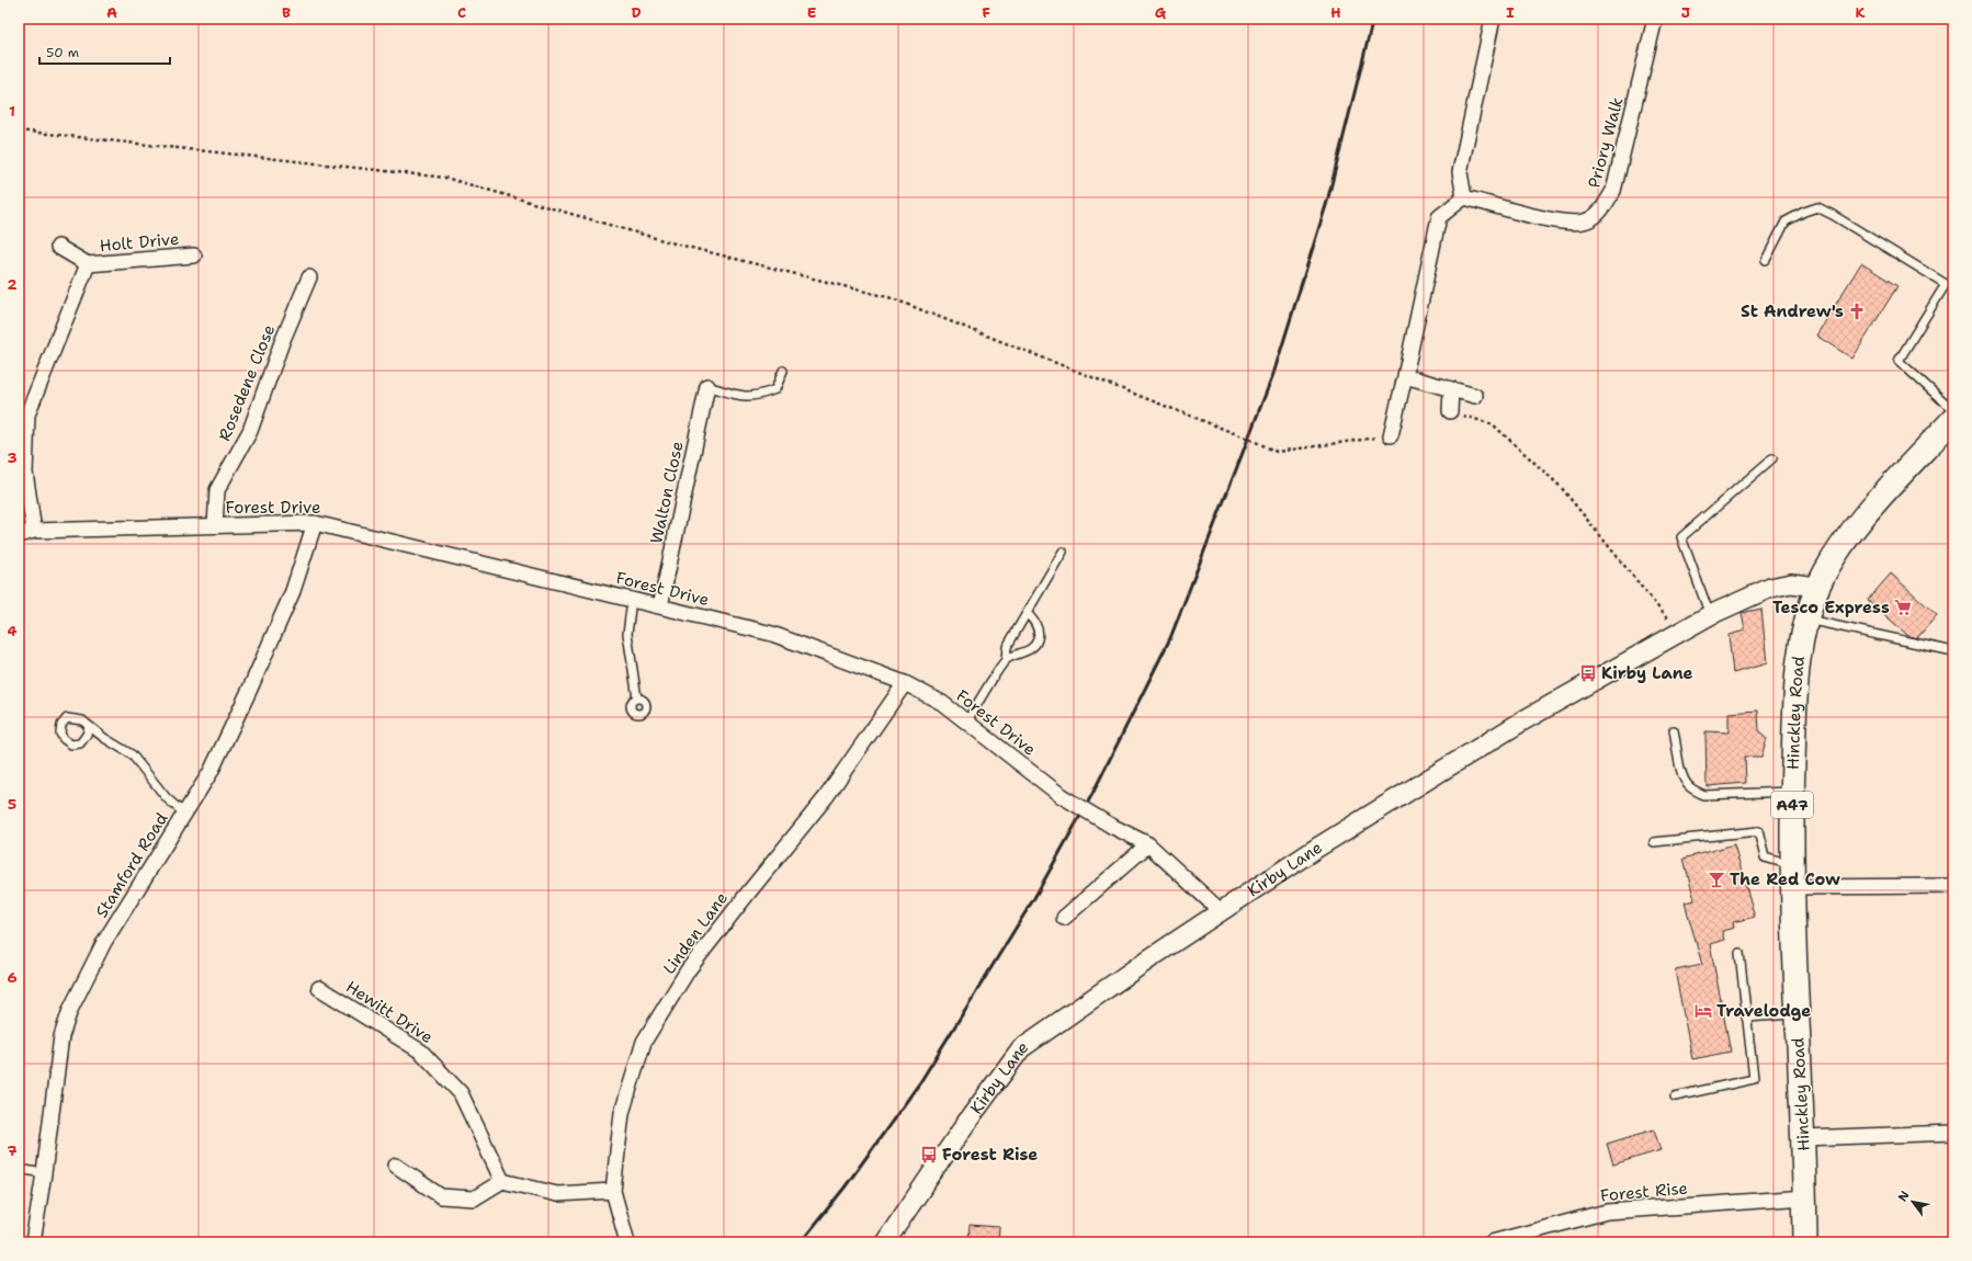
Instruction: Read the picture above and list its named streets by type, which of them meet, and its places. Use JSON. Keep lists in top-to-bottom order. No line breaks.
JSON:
{"streets":{"main road":["Hinckley Road","A47"],"street":["Priory Walk","Holt Drive","Rosedene Close","Walton Close","Forest Drive","Stamford Road","Kirby Lane","Linden Lane","Hewitt Drive","Forest Rise"]},"crossings":[["Holt Drive","Forest Drive"],["Rosedene Close","Forest Drive"],["Walton Close","Forest Drive"],["Forest Drive","Stamford Road"],["Forest Drive","Kirby Lane"],["Forest Drive","Linden Lane"],["Hinckley Road","Kirby Lane"],["Hinckley Road","Forest Rise"]],"places":{"church":["St Andrew's"],"supermarket":["Tesco Express"],"bus stop":["Kirby Lane","Forest Rise"],"bar":["The Red Cow"],"hotel":["Travelodge"]},"scale_bar":"50 m","north":"top left","grid":{"columns":["A","B","C","D","E","F","G","H","I","J","K"],"rows":["1","2","3","4","5","6","7"]}}
